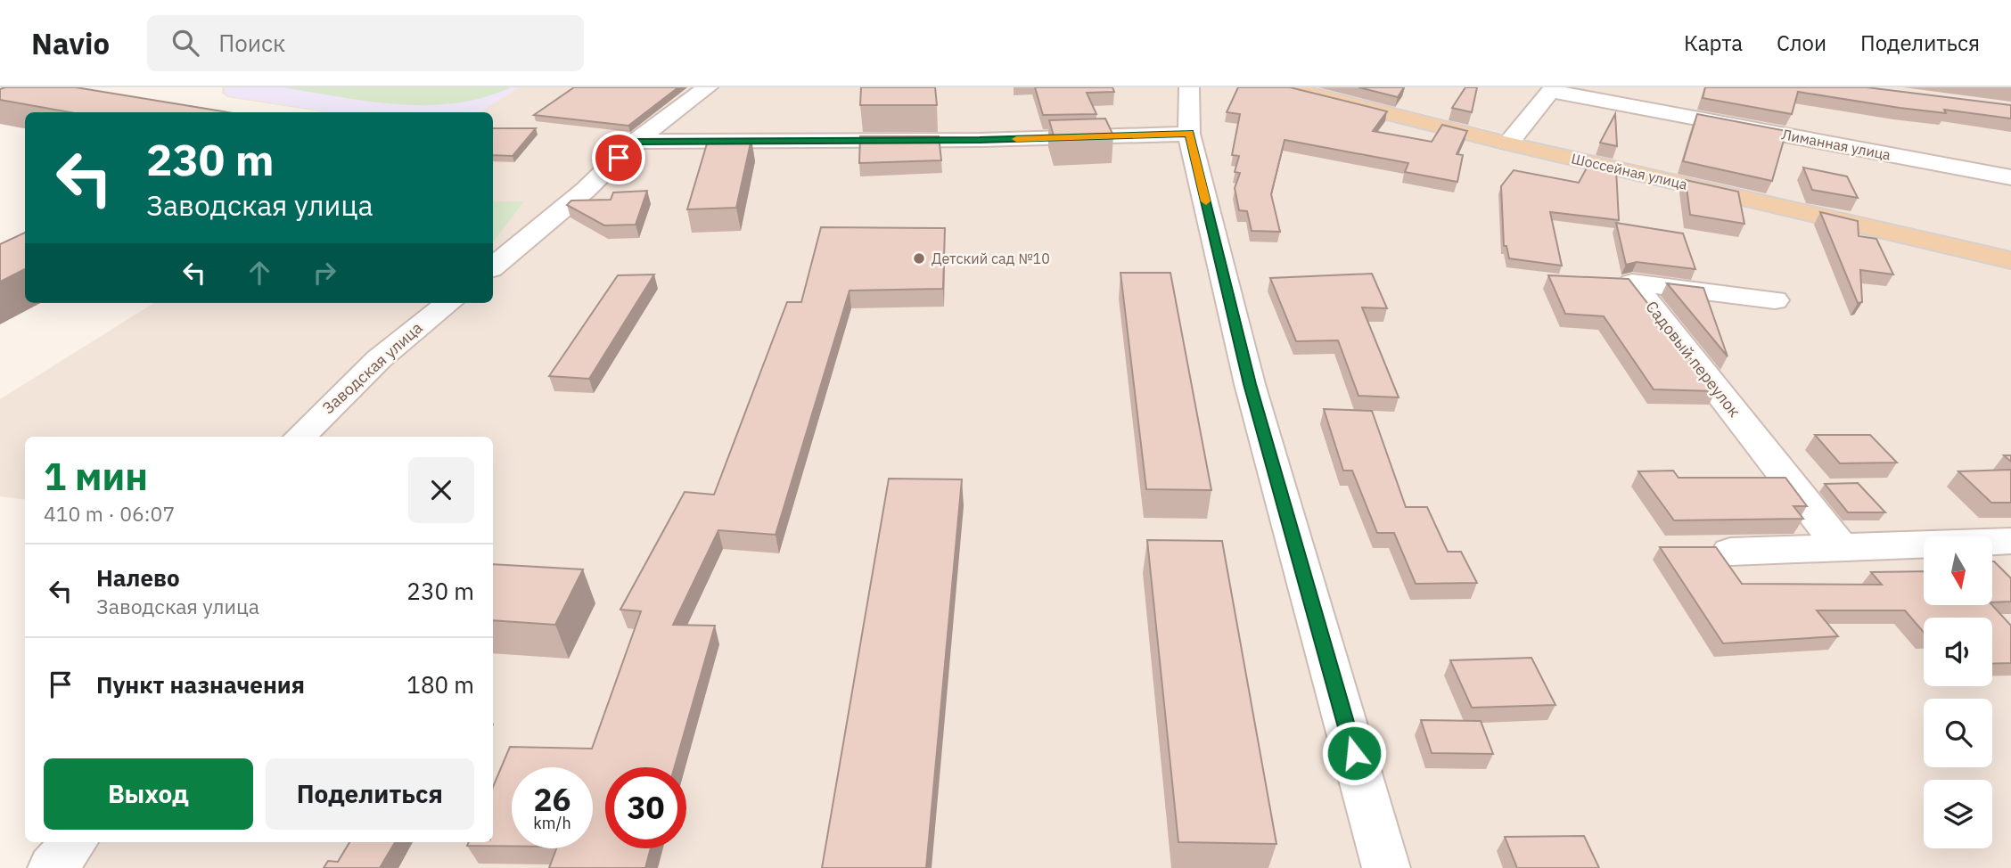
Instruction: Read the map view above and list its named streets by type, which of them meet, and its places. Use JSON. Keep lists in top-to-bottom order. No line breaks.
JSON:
{"streets":{"main road":["Шоссейная улица"],"street":["Лиманная улица","Садовый переулок","Заводская улица"]},"places":["Детский сад №10"],"north":"bottom","page":{"header":"Navio","search":"Поиск","nav":["Карта","Слои","Поделиться"],"turn":["230 m","Заводская улица"],"heading":["1 мин","410 m · 06:07"],"list":[{"name":"Налево","note":"Заводская улица","value":"230 m"},{"name":"Пункт назначения","value":"180 m"}],"buttons":["Выход","Поделиться"],"speed":"26 km/h","limit":"30"}}
